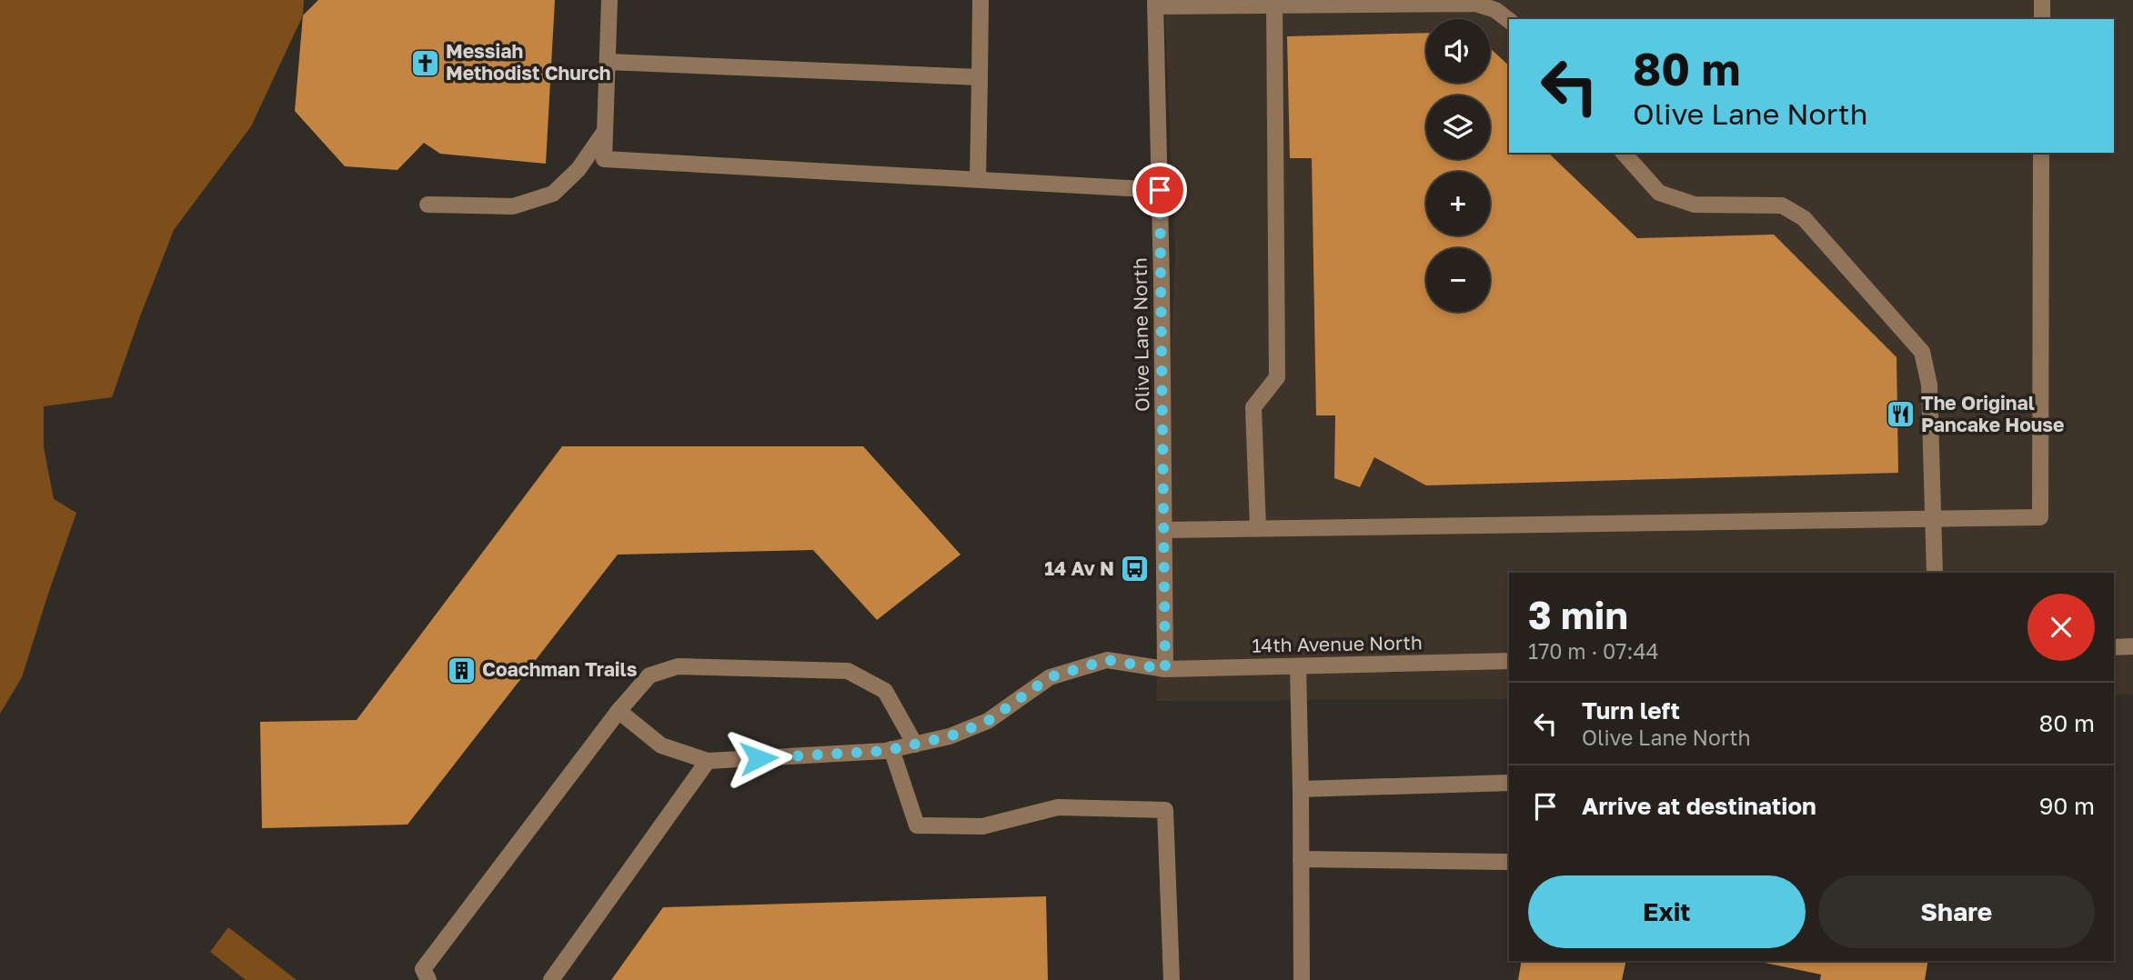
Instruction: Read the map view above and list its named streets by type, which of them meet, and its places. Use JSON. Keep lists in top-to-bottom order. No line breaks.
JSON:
{"streets":{"street":["Olive Lane North","14th Avenue North"]},"crossings":[["Olive Lane North","14th Avenue North"]],"places":{"church":["Messiah Methodist Church"],"restaurant":["The Original Pancake House"],"bus stop":["14 Av N"],"building":["Coachman Trails"]},"page":{"map_buttons":["+","−"],"turn":["80 m","Olive Lane North"],"heading":["3 min","170 m · 07:44"],"list":[{"name":"Turn left","note":"Olive Lane North","value":"80 m"},{"name":"Arrive at destination","value":"90 m"}],"buttons":["Exit","Share"]}}
